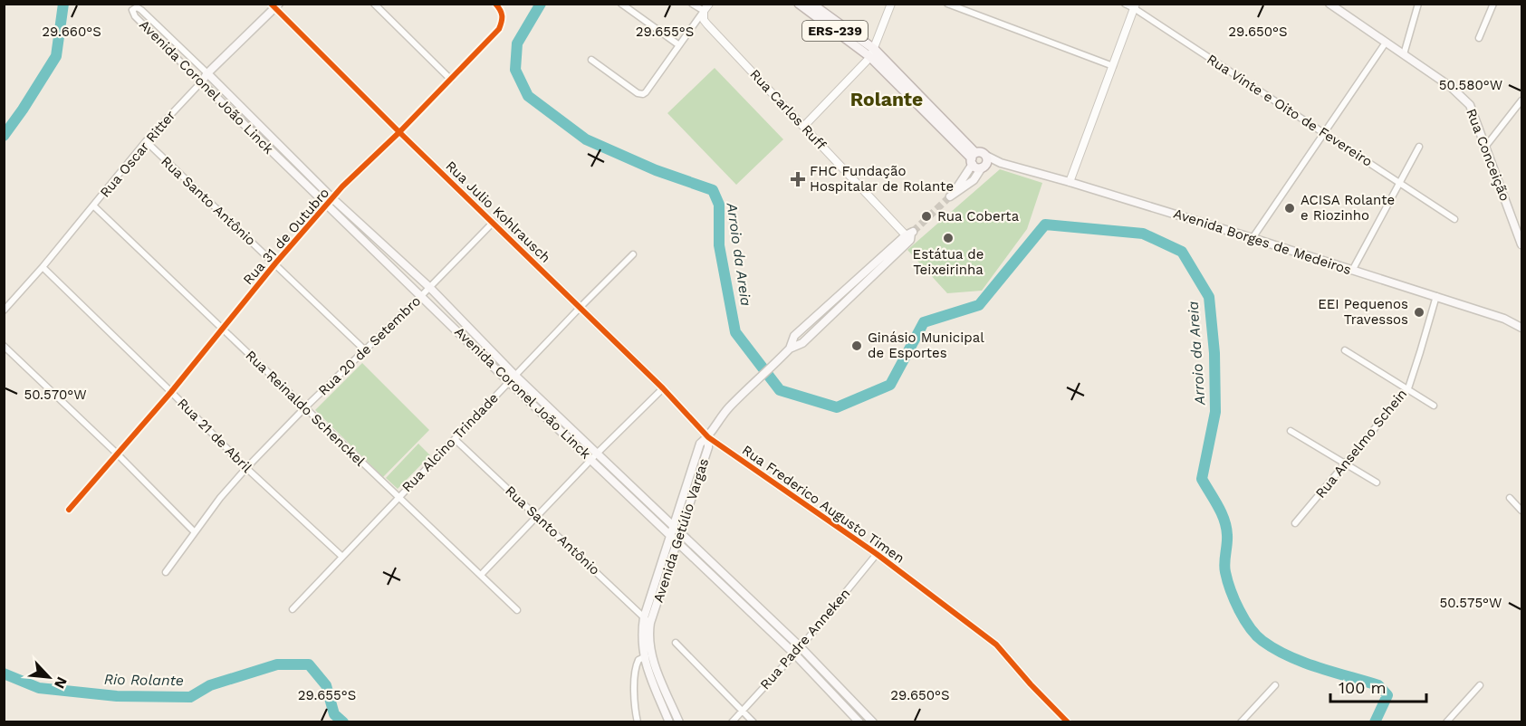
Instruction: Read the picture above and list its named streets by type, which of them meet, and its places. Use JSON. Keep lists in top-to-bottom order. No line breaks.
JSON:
{"streets":{"main road":["ERS-239","Avenida Coronel João Linck","Rua Oscar Ritter","Rua Conceição","Avenida Borges de Medeiros","Avenida Getúlio Vargas"],"street":["Rua Carlos Ruff","Rua Vinte e Oito de Fevereiro","Rua Santo Antônio","Rua Julio Kohlrausch","Rua 31 de Outubro","Rua 20 de Setembro","Rua Reinaldo Schenckel","Rua 21 de Abril","Rua Alcino Trindade","Rua Anselmo Schein","Rua Frederico Augusto Timen","Rua Padre Anneken"]},"crossings":[["Avenida Coronel João Linck","Rua Oscar Ritter"],["Avenida Coronel João Linck","Rua 31 de Outubro"],["Avenida Coronel João Linck","Rua 20 de Setembro"],["Avenida Coronel João Linck","Rua Alcino Trindade"],["Avenida Coronel João Linck","Avenida Getúlio Vargas"],["Avenida Coronel João Linck","Rua Padre Anneken"],["Rua Carlos Ruff","Avenida Getúlio Vargas"],["Rua Oscar Ritter","Rua Santo Antônio"],["Rua Oscar Ritter","Rua Julio Kohlrausch"],["Rua Oscar Ritter","Rua Reinaldo Schenckel"],["Rua Oscar Ritter","Rua 21 de Abril"],["Rua Santo Antônio","Rua 31 de Outubro"],["Rua Santo Antônio","Rua 20 de Setembro"],["Rua Santo Antônio","Rua Alcino Trindade"],["Rua Santo Antônio","Avenida Getúlio Vargas"],["Rua Julio Kohlrausch","Rua 31 de Outubro"],["Rua Julio Kohlrausch","Rua 20 de Setembro"],["Rua Julio Kohlrausch","Rua Alcino Trindade"],["Rua Julio Kohlrausch","Rua Frederico Augusto Timen"],["Rua Julio Kohlrausch","Avenida Getúlio Vargas"],["Rua 31 de Outubro","Rua Reinaldo Schenckel"],["Rua 31 de Outubro","Rua 21 de Abril"],["Avenida Borges de Medeiros","Rua Anselmo Schein"],["Rua 20 de Setembro","Rua Reinaldo Schenckel"],["Rua 20 de Setembro","Rua 21 de Abril"],["Rua Reinaldo Schenckel","Rua Alcino Trindade"],["Rua 21 de Abril","Rua Alcino Trindade"],["Rua Frederico Augusto Timen","Avenida Getúlio Vargas"],["Rua Frederico Augusto Timen","Rua Padre Anneken"]],"districts":["Rolante"],"water":["Arroio da Areia","Rio Rolante"],"places":{"health":["FHC Fundação Hospitalar de Rolante"],"other":["ACISA Rolante e Riozinho","Rua Coberta","Estátua de Teixeirinha","EEI Pequenos Travessos","Ginásio Municipal de Esportes"]},"scale_bar":"100 m","north":"bottom right","coordinates":["29.660°S","29.655°S","29.650°S","50.580°W","50.570°W","50.575°W"]}
